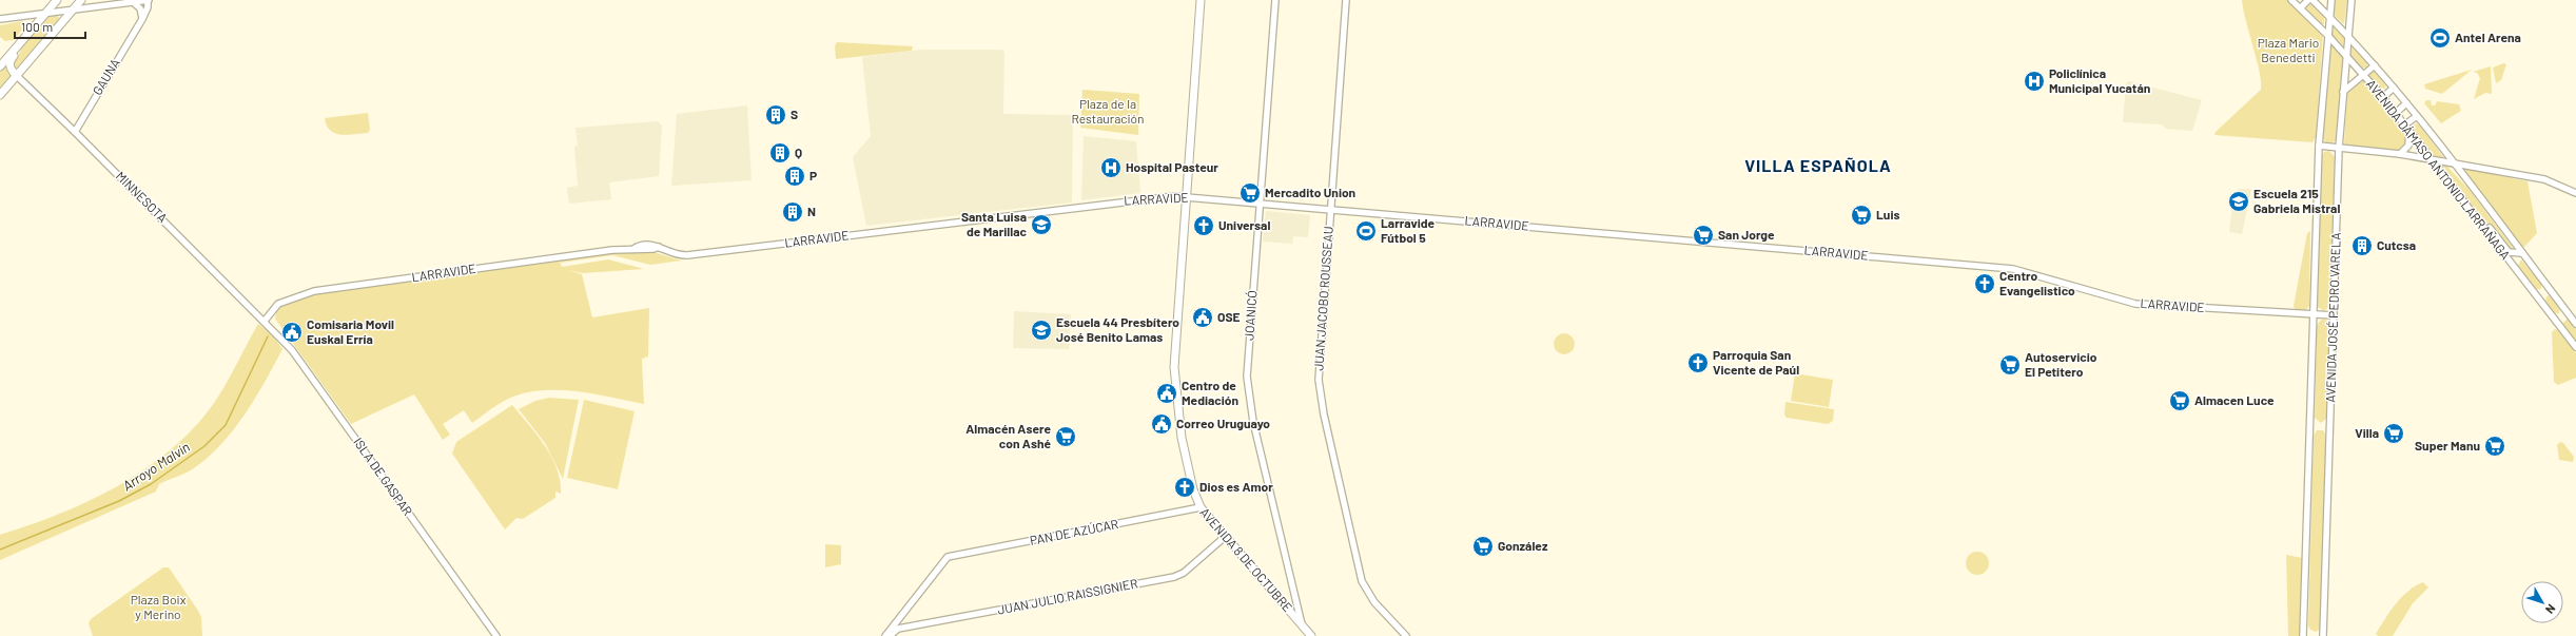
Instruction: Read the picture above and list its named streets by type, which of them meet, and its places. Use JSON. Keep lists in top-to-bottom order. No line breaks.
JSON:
{"streets":{"main road":["AVENIDA 8 DE OCTUBRE"],"street":["GAUNA","AVENIDA DÁMASO ANTONIO LARRAÑAGA","MINNESOTA","LARRAVIDE","JUAN JACOBO ROUSSEAU","JOANICÓ","AVENIDA JOSÉ PEDRO VARELA","ISLA DE GASPAR","PAN DE AZÚCAR","JUAN JULIO RAISSIGNIER"]},"crossings":[["GAUNA","MINNESOTA"],["AVENIDA DÁMASO ANTONIO LARRAÑAGA","AVENIDA JOSÉ PEDRO VARELA"],["MINNESOTA","LARRAVIDE"],["MINNESOTA","ISLA DE GASPAR"],["LARRAVIDE","JUAN JACOBO ROUSSEAU"],["LARRAVIDE","JOANICÓ"],["LARRAVIDE","AVENIDA JOSÉ PEDRO VARELA"],["LARRAVIDE","ISLA DE GASPAR"],["LARRAVIDE","AVENIDA 8 DE OCTUBRE"],["JOANICÓ","AVENIDA 8 DE OCTUBRE"],["PAN DE AZÚCAR","AVENIDA 8 DE OCTUBRE"],["AVENIDA 8 DE OCTUBRE","JUAN JULIO RAISSIGNIER"]],"districts":["VILLA ESPAÑOLA"],"water":["Arroyo Malvín"],"parks":["Plaza Mario Benedetti","Plaza de la Restauración","Plaza Boix y Merino"],"places":{"sports":["Antel Arena","Larravide Fútbol 5"],"hospital":["Policlínica Municipal Yucatán","Hospital Pasteur"],"building":["S","Q","P","N","Cutcsa"],"supermarket":["Mercadito Union","Luis","San Jorge","Autoservicio El Petitero","Almacen Luce","Villa","Almacén Asere con Ashé","Super Manu","González"],"school or university":["Escuela 215 Gabriela Mistral","Santa Luisa de Marillac","Escuela 44 Presbítero José Benito Lamas"],"church":["Universal","Centro Evangelistico","Parroquia San Vicente de Paúl","Dios es Amor"],"public building":["OSE","Comisaria Movil Euskal Erría","Centro de Mediación","Correo Uruguayo"]},"scale_bar":"100 m","north":"bottom right"}
